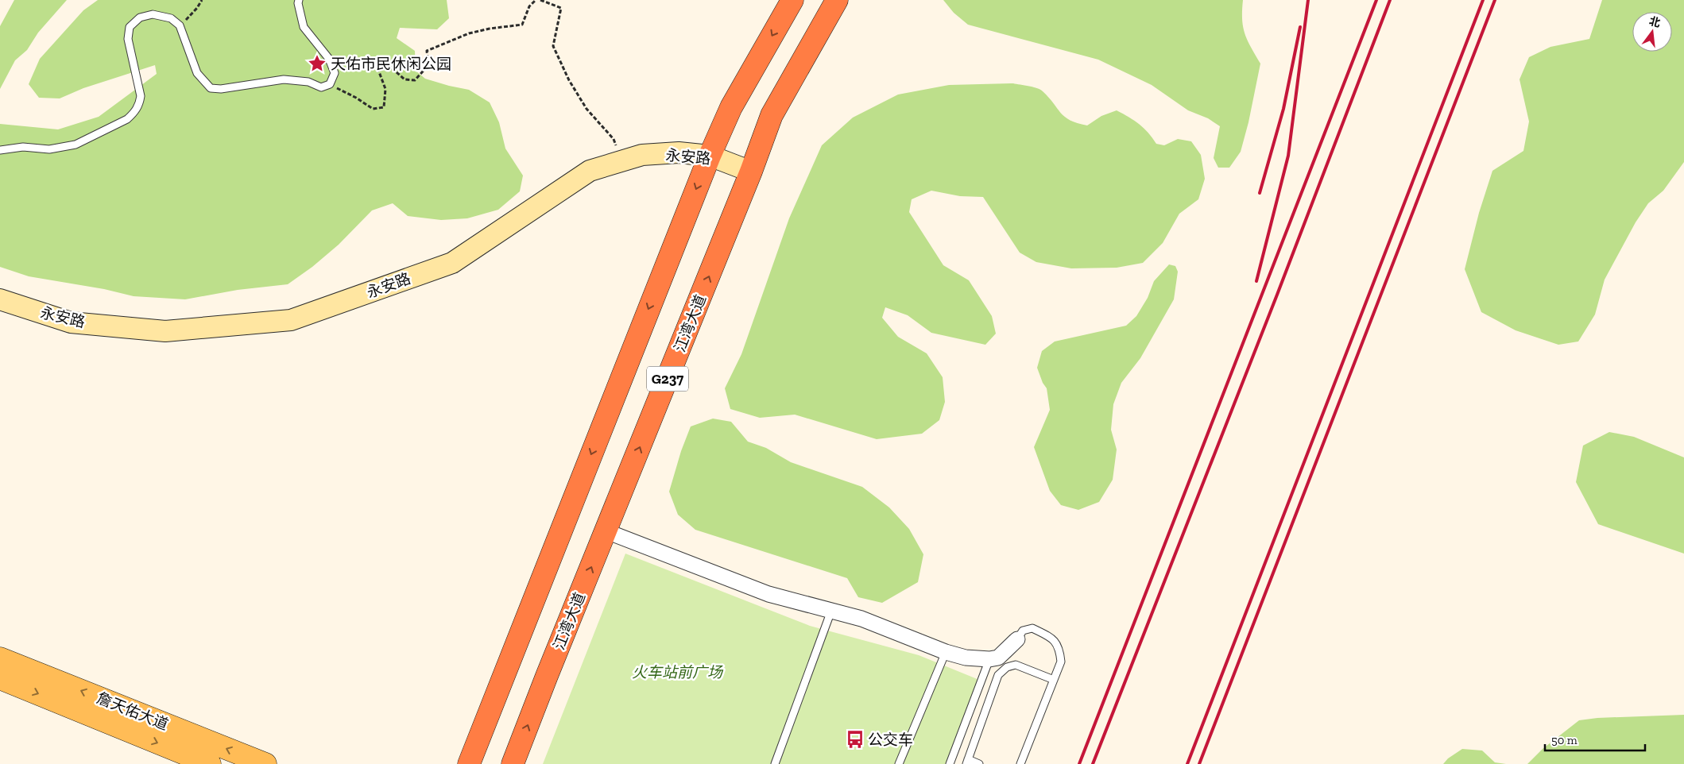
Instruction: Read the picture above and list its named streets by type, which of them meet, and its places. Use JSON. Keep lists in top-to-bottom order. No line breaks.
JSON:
{"streets":{"highway":["江湾大道","G237"],"main road":["詹天佑大道"],"street":["永安路"]},"crossings":[["永安路","江湾大道"],["永安路","G237"]],"parks":["火车站前广场"],"places":{"place":["天佑市民休闲公园"],"bus stop":["公交车"]},"scale_bar":"50 m","north":"top"}
